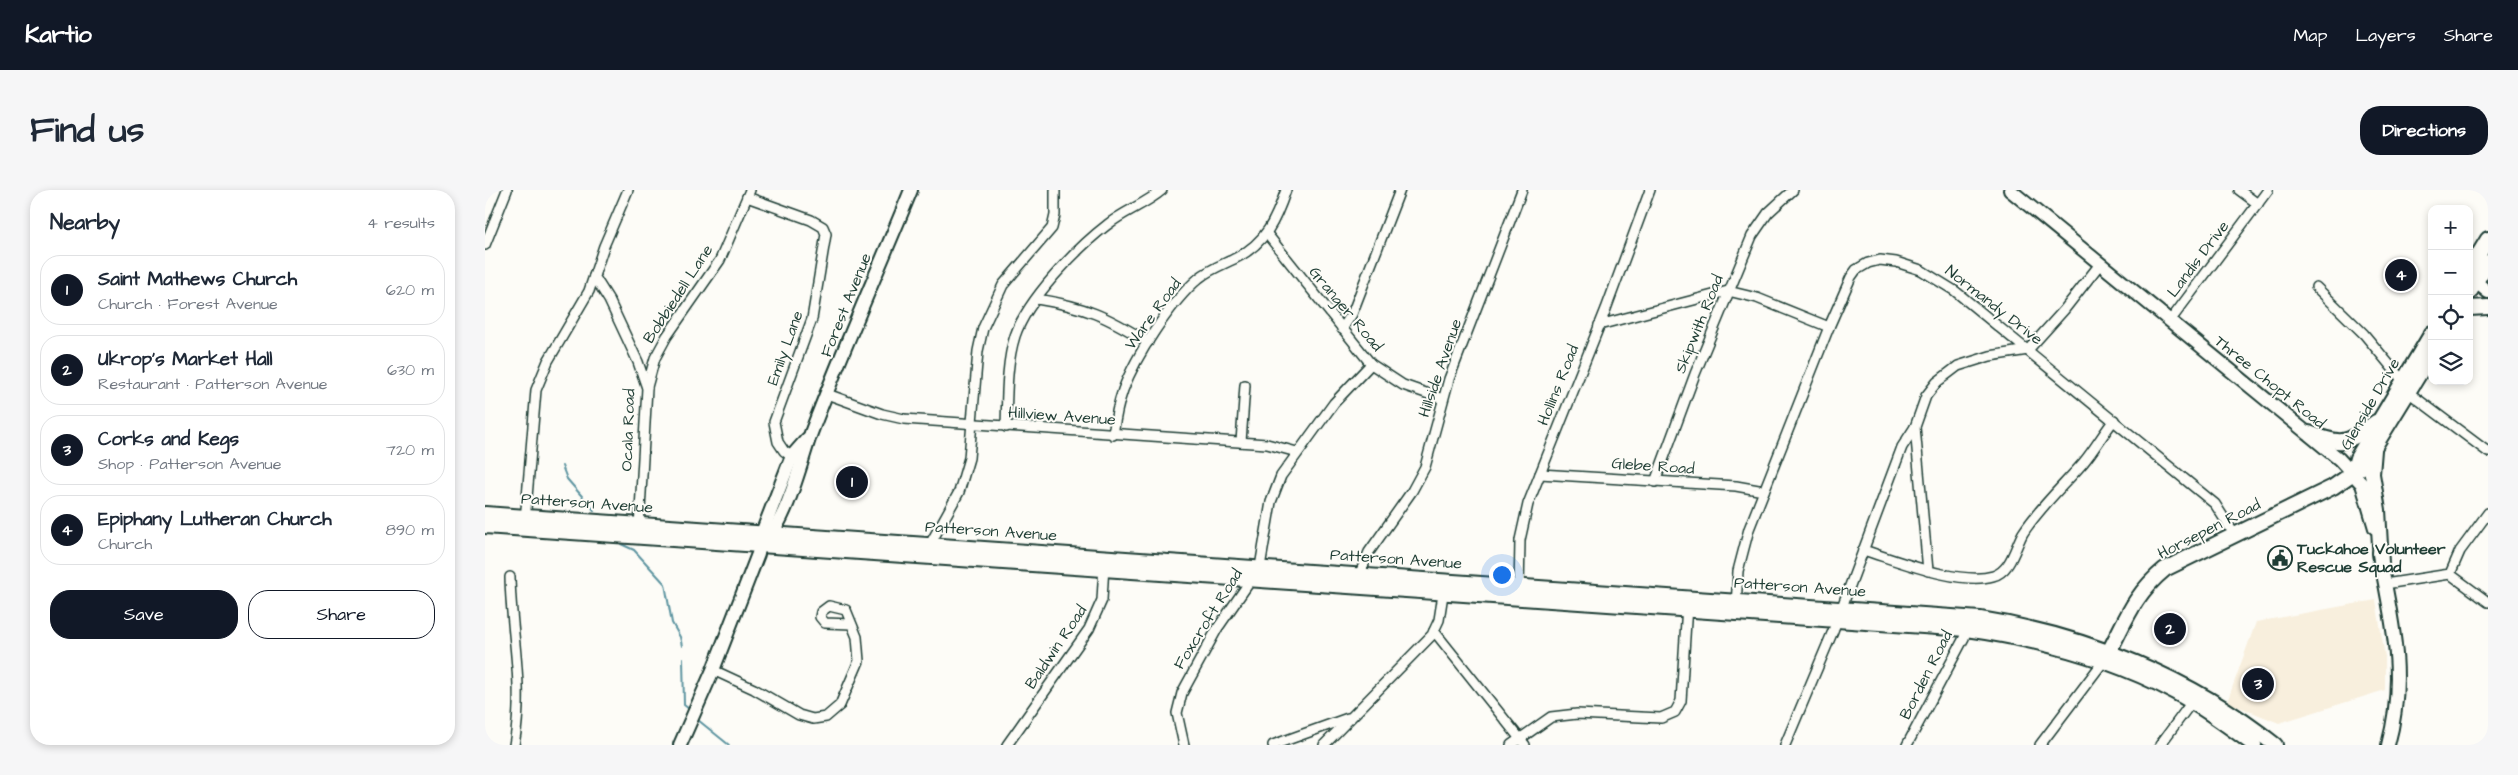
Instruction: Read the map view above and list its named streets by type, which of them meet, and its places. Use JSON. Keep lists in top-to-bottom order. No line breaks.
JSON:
{"streets":{"main road":["Forest Avenue","Three Chopt Road","Glenside Drive","Patterson Avenue","Horsepen Road"],"street":["Landis Drive","Bobbiedell Lane","Normandy Drive","Granger Road","Ware Road","Skipwith Road","Emily Lane","Hillside Avenue","Hollins Road","Hillview Avenue","Ocala Road","Glebe Road","Foxcroft Road","Baldwin Road","Borden Road"]},"crossings":[["Landis Drive","Three Chopt Road"],["Bobbiedell Lane","Emily Lane"],["Bobbiedell Lane","Ocala Road"],["Forest Avenue","Emily Lane"],["Forest Avenue","Hillview Avenue"],["Forest Avenue","Patterson Avenue"],["Normandy Drive","Glebe Road"],["Normandy Drive","Patterson Avenue"],["Normandy Drive","Horsepen Road"],["Granger Road","Ware Road"],["Granger Road","Hillside Avenue"],["Granger Road","Foxcroft Road"],["Ware Road","Hillview Avenue"],["Skipwith Road","Glebe Road"],["Hillside Avenue","Patterson Avenue"],["Three Chopt Road","Glenside Drive"],["Three Chopt Road","Horsepen Road"],["Hollins Road","Glebe Road"],["Hollins Road","Patterson Avenue"],["Glenside Drive","Horsepen Road"],["Hillview Avenue","Foxcroft Road"],["Ocala Road","Patterson Avenue"],["Patterson Avenue","Horsepen Road"],["Patterson Avenue","Foxcroft Road"],["Patterson Avenue","Baldwin Road"],["Patterson Avenue","Borden Road"]],"places":{"public building":["Tuckahoe Volunteer Rescue Squad"]},"page":{"header":"Kartio","nav":["Map","Layers","Share"],"title":"Find us","buttons":["Directions",["Save","Share"]],"heading":["Nearby","4 results"],"map_buttons":["+","−"],"list":[{"mark":"1","name":"Saint Mathews Church","note":"Church · Forest Avenue","value":"620 m"},{"mark":"2","name":"Ukrop's Market Hall","note":"Restaurant · Patterson Avenue","value":"630 m"},{"mark":"3","name":"Corks and Kegs","note":"Shop · Patterson Avenue","value":"720 m"},{"mark":"4","name":"Epiphany Lutheran Church","note":"Church","value":"890 m"}],"pins":["4","1","2","3"]}}
